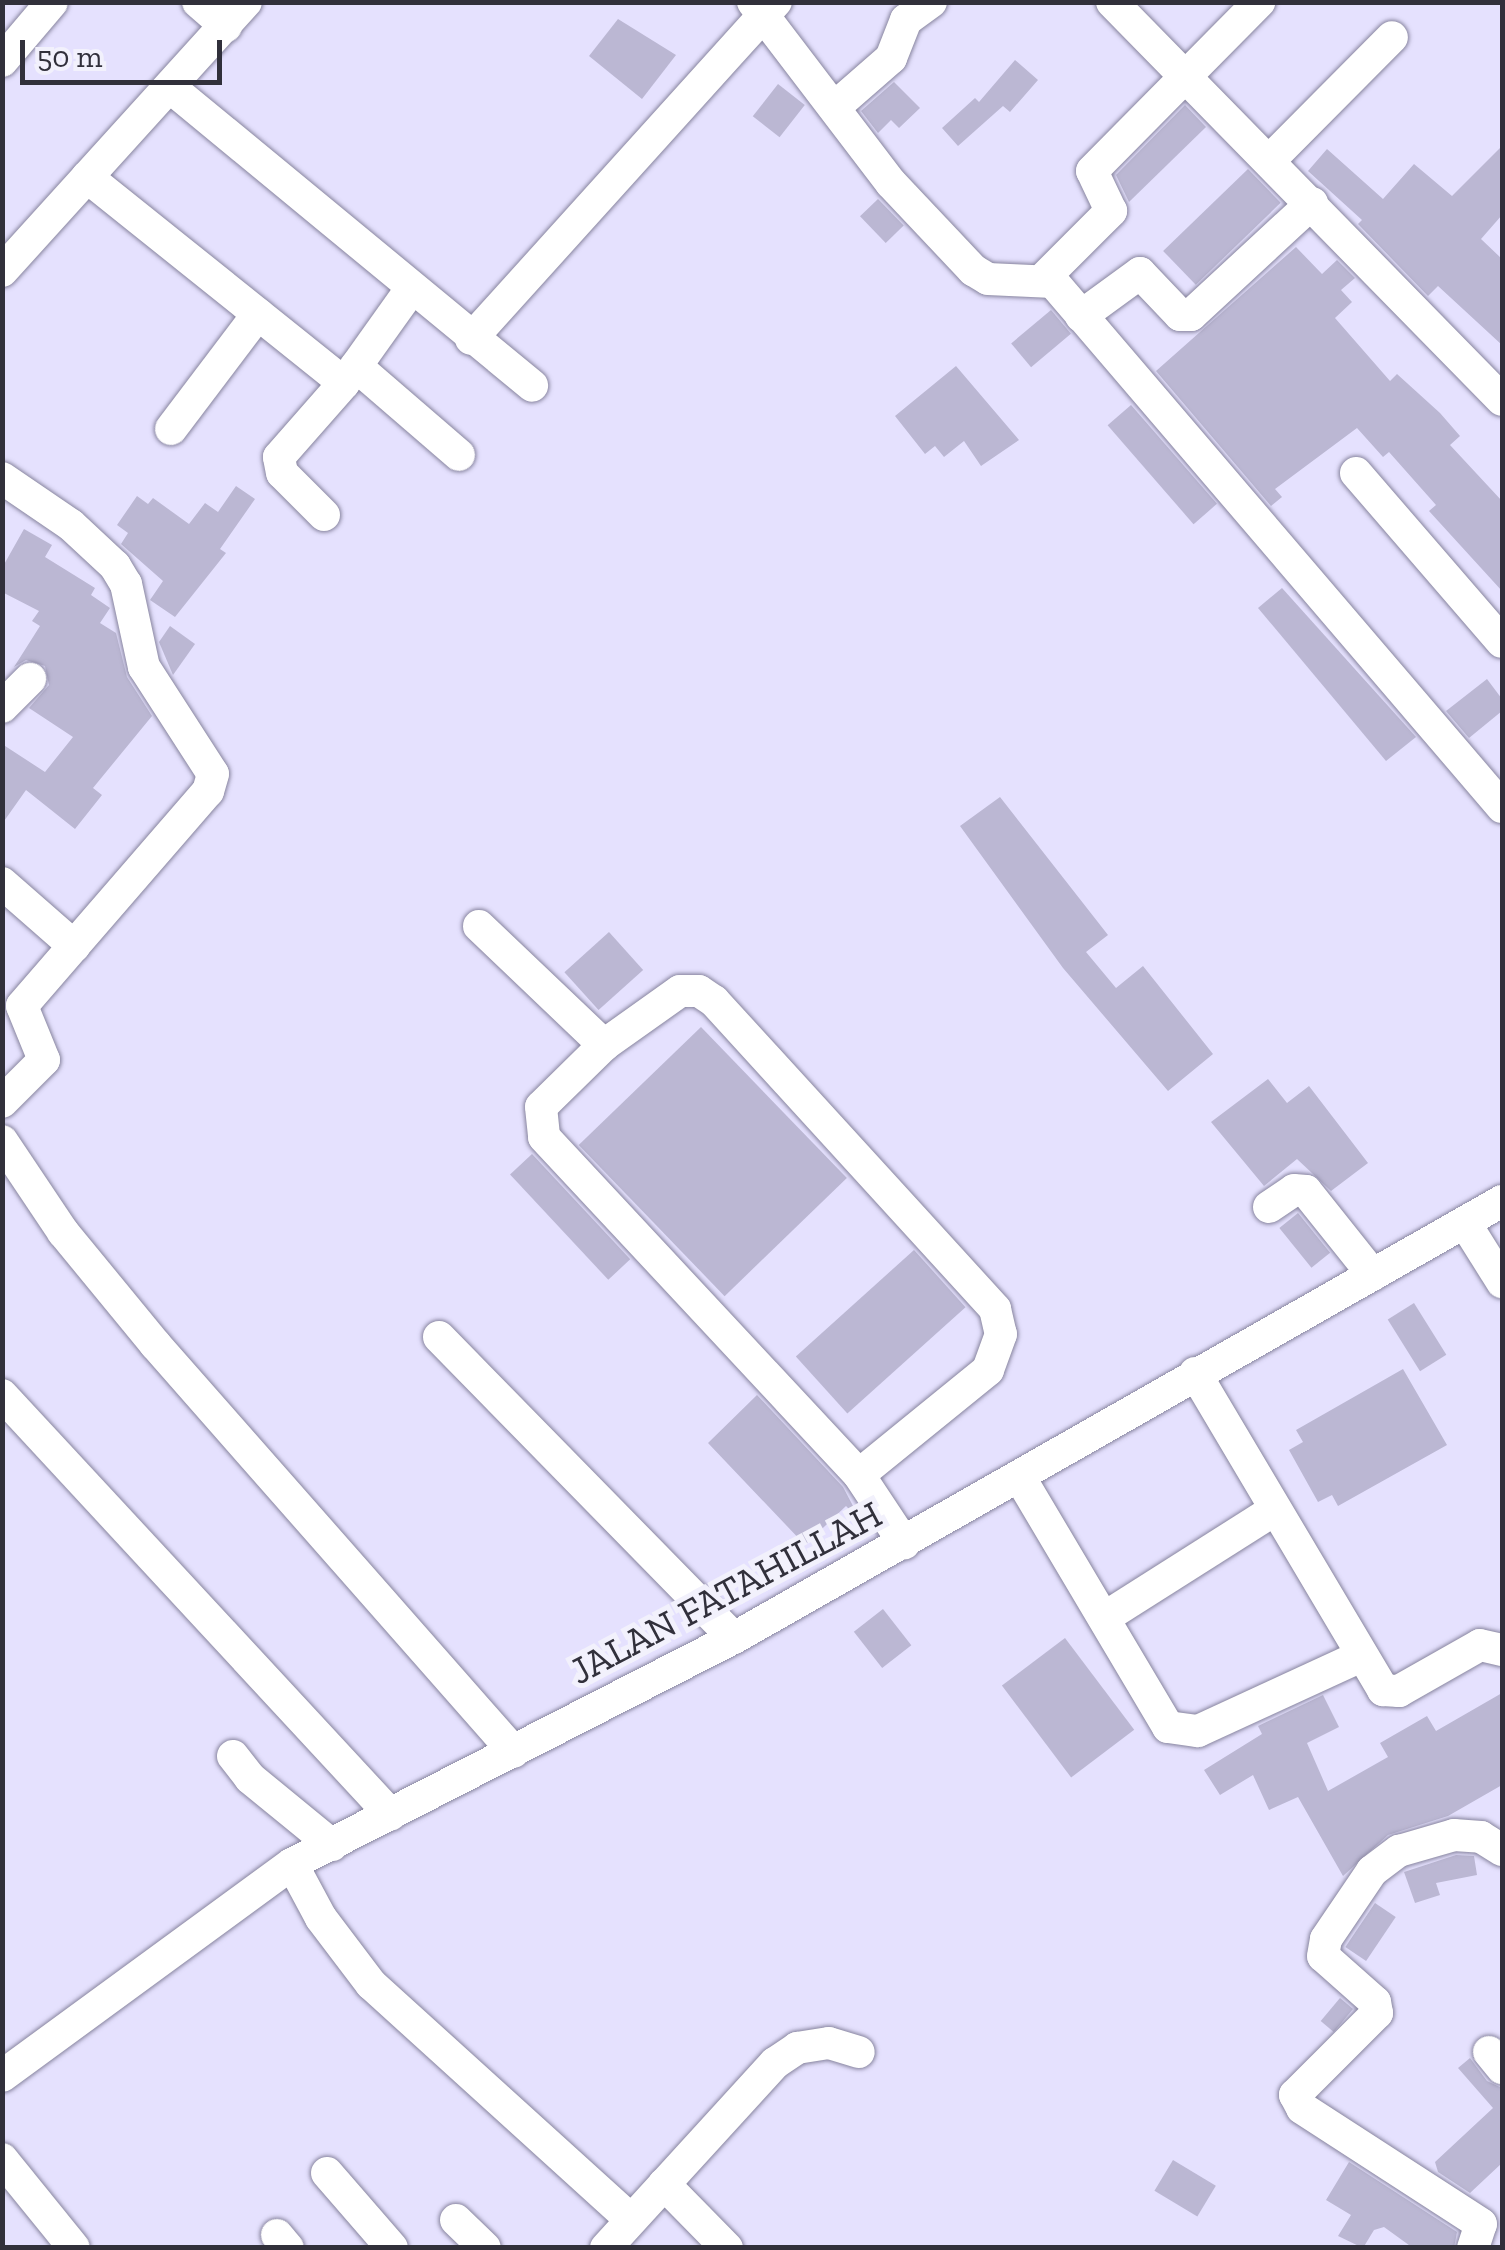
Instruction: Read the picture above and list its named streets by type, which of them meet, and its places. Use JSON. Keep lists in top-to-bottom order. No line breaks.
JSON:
{"streets":{"street":["JALAN FATAHILLAH"]},"scale_bar":"50 m"}
